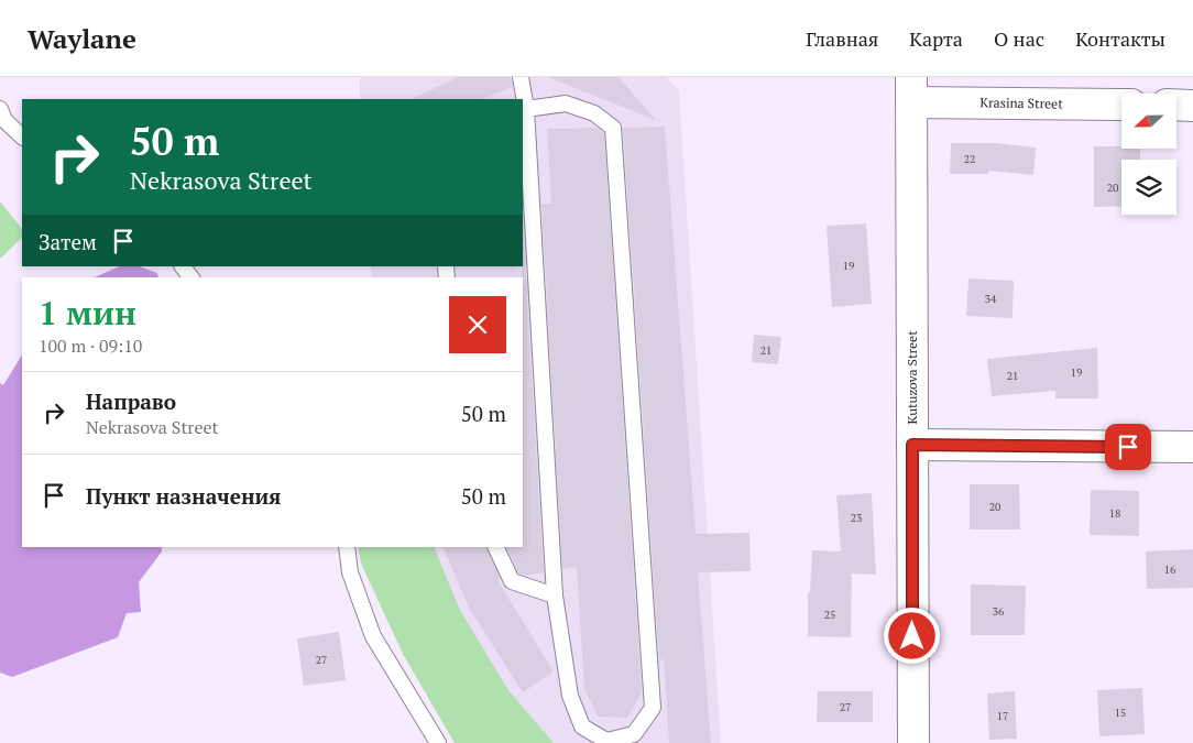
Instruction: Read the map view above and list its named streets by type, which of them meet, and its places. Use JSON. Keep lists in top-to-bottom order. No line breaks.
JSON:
{"streets":{"street":["Krasina Street","Kutuzova Street"]},"crossings":[["Krasina Street","Kutuzova Street"]],"house_numbers":["22","20","19","34","21","19","21","20","18","23","16","36","25","27","27","15","17"],"north":"left","page":{"header":"Waylane","nav":["Главная","Карта","О нас","Контакты"],"turn":["50 m","Nekrasova Street"],"then":"Затем","heading":["1 мин","100 m · 09:10"],"list":[{"name":"Направо","note":"Nekrasova Street","value":"50 m"},{"name":"Пункт назначения","value":"50 m"}]}}
